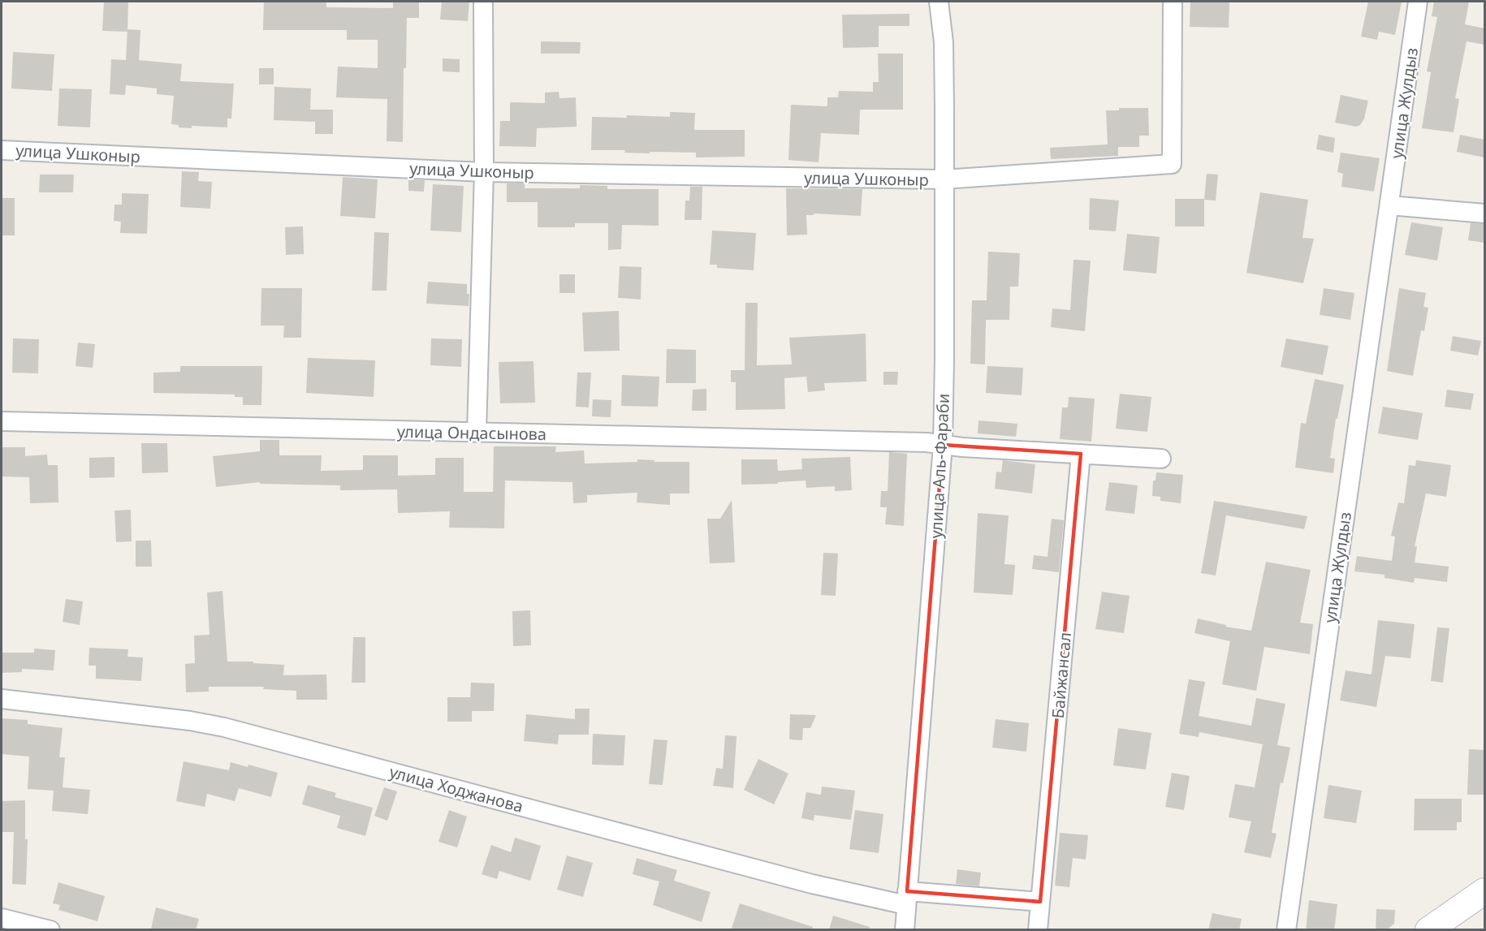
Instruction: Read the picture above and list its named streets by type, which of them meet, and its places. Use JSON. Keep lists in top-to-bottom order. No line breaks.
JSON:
{"streets":{"street":["улица Жулдыз","улица Ушконыр","улица Ондасынова","улица Аль-Фараби","Байжансал","улица Ходжанова"]},"crossings":[["улица Ушконыр","улица Аль-Фараби"],["улица Ондасынова","улица Аль-Фараби"],["улица Аль-Фараби","улица Ходжанова"]]}
